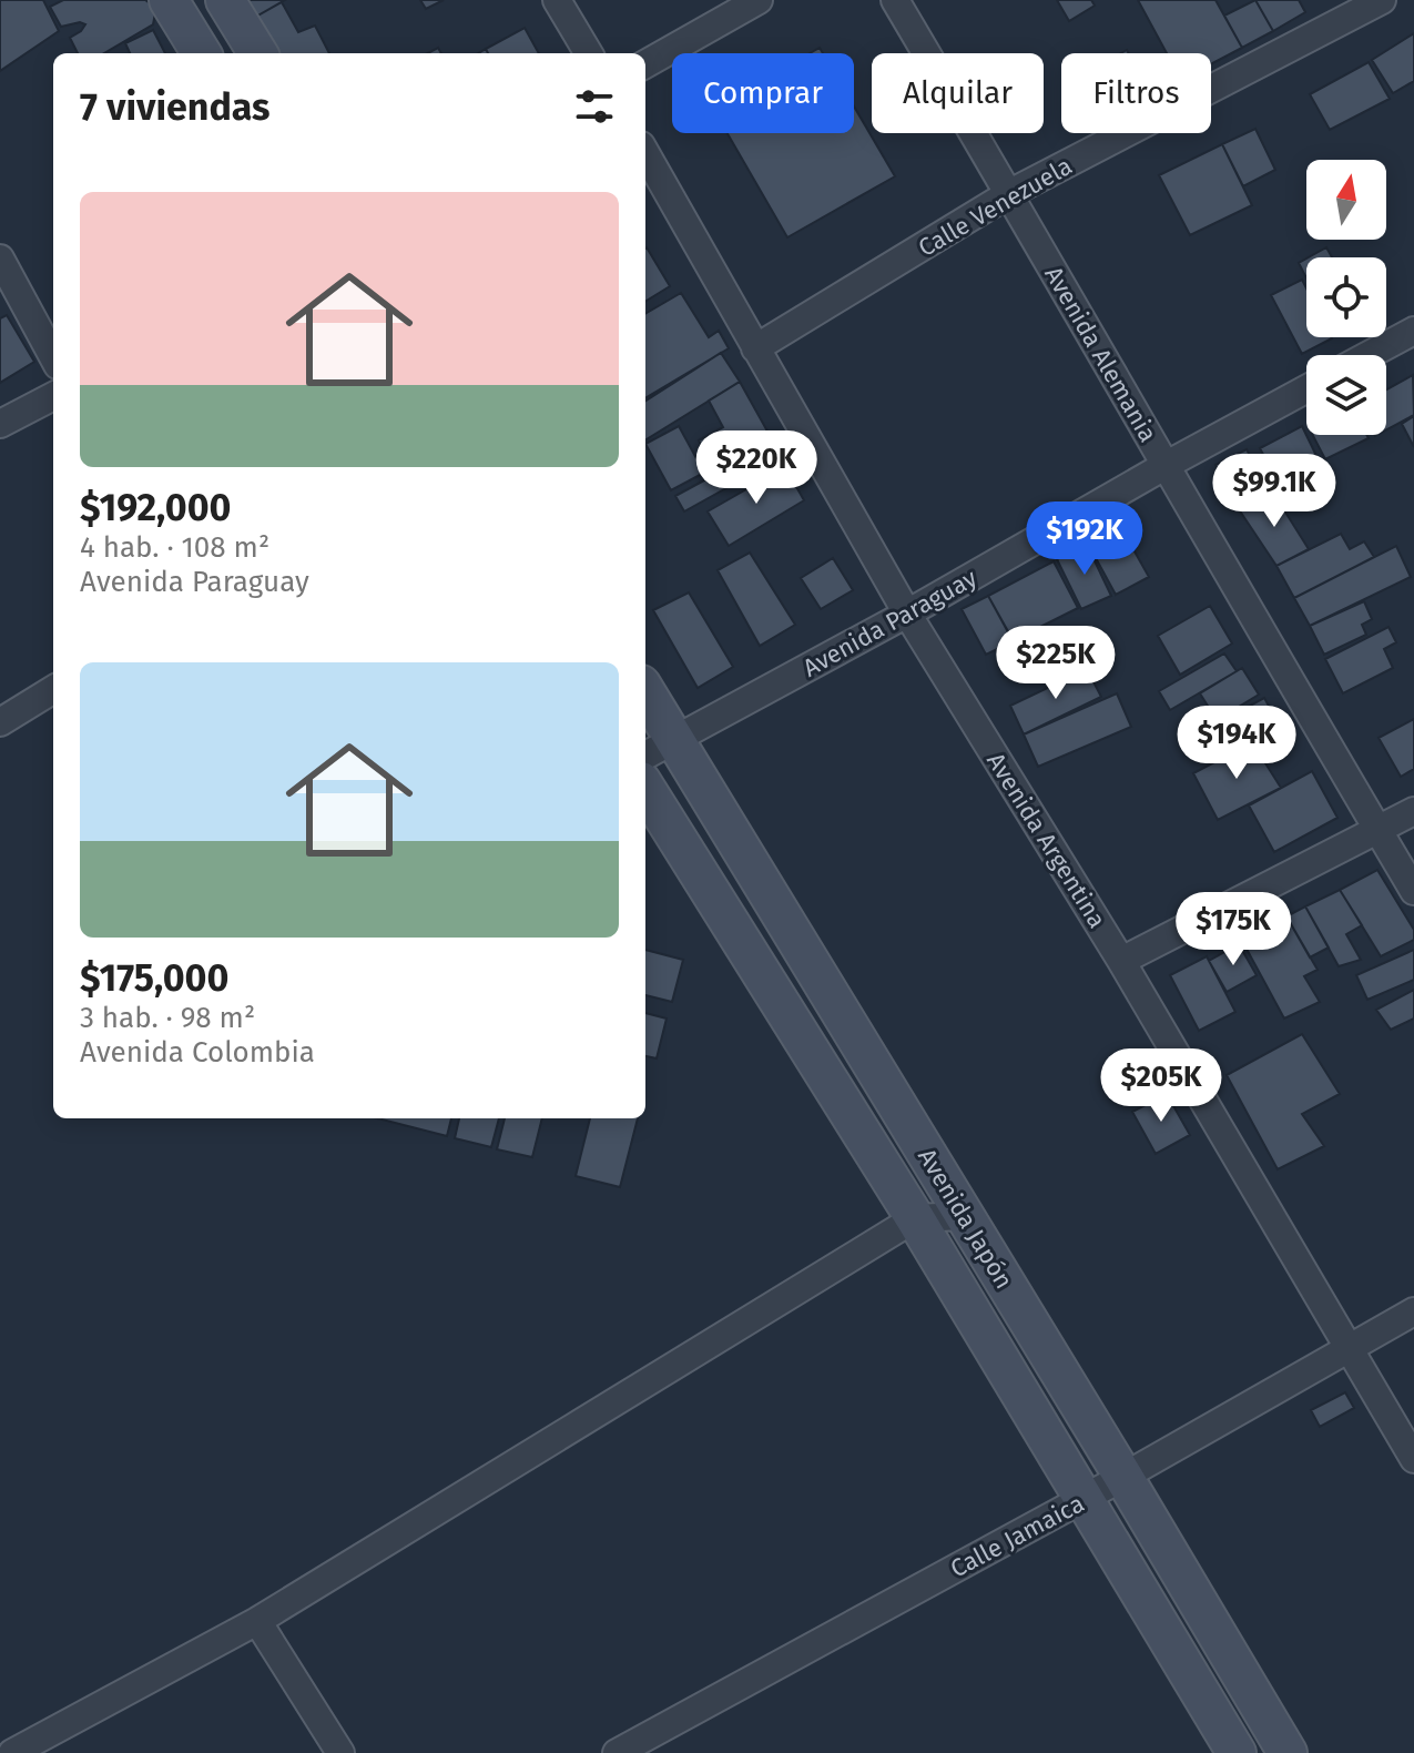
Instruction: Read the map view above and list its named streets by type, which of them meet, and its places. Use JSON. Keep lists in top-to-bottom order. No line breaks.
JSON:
{"streets":{"street":["Calle Venezuela","Avenida Alemania","Avenida Paraguay","Avenida Argentina","Avenida Japón","Calle Jamaica"]},"crossings":[["Calle Venezuela","Avenida Alemania"],["Calle Venezuela","Avenida Argentina"],["Avenida Alemania","Avenida Paraguay"],["Avenida Paraguay","Avenida Argentina"],["Avenida Paraguay","Avenida Japón"],["Avenida Argentina","Calle Jamaica"],["Avenida Japón","Calle Jamaica"]],"north":"top","page":{"chip":["Comprar","Alquilar","Filtros"],"heading":"7 viviendas","list":[{"name":"$192,000","note":"4 hab. · 108 m² · Avenida Paraguay"},{"name":"$175,000","note":"3 hab. · 98 m² · Avenida Colombia"}],"price":["$220K","$99.1K","$192K","$225K","$194K","$175K","$205K"]}}
